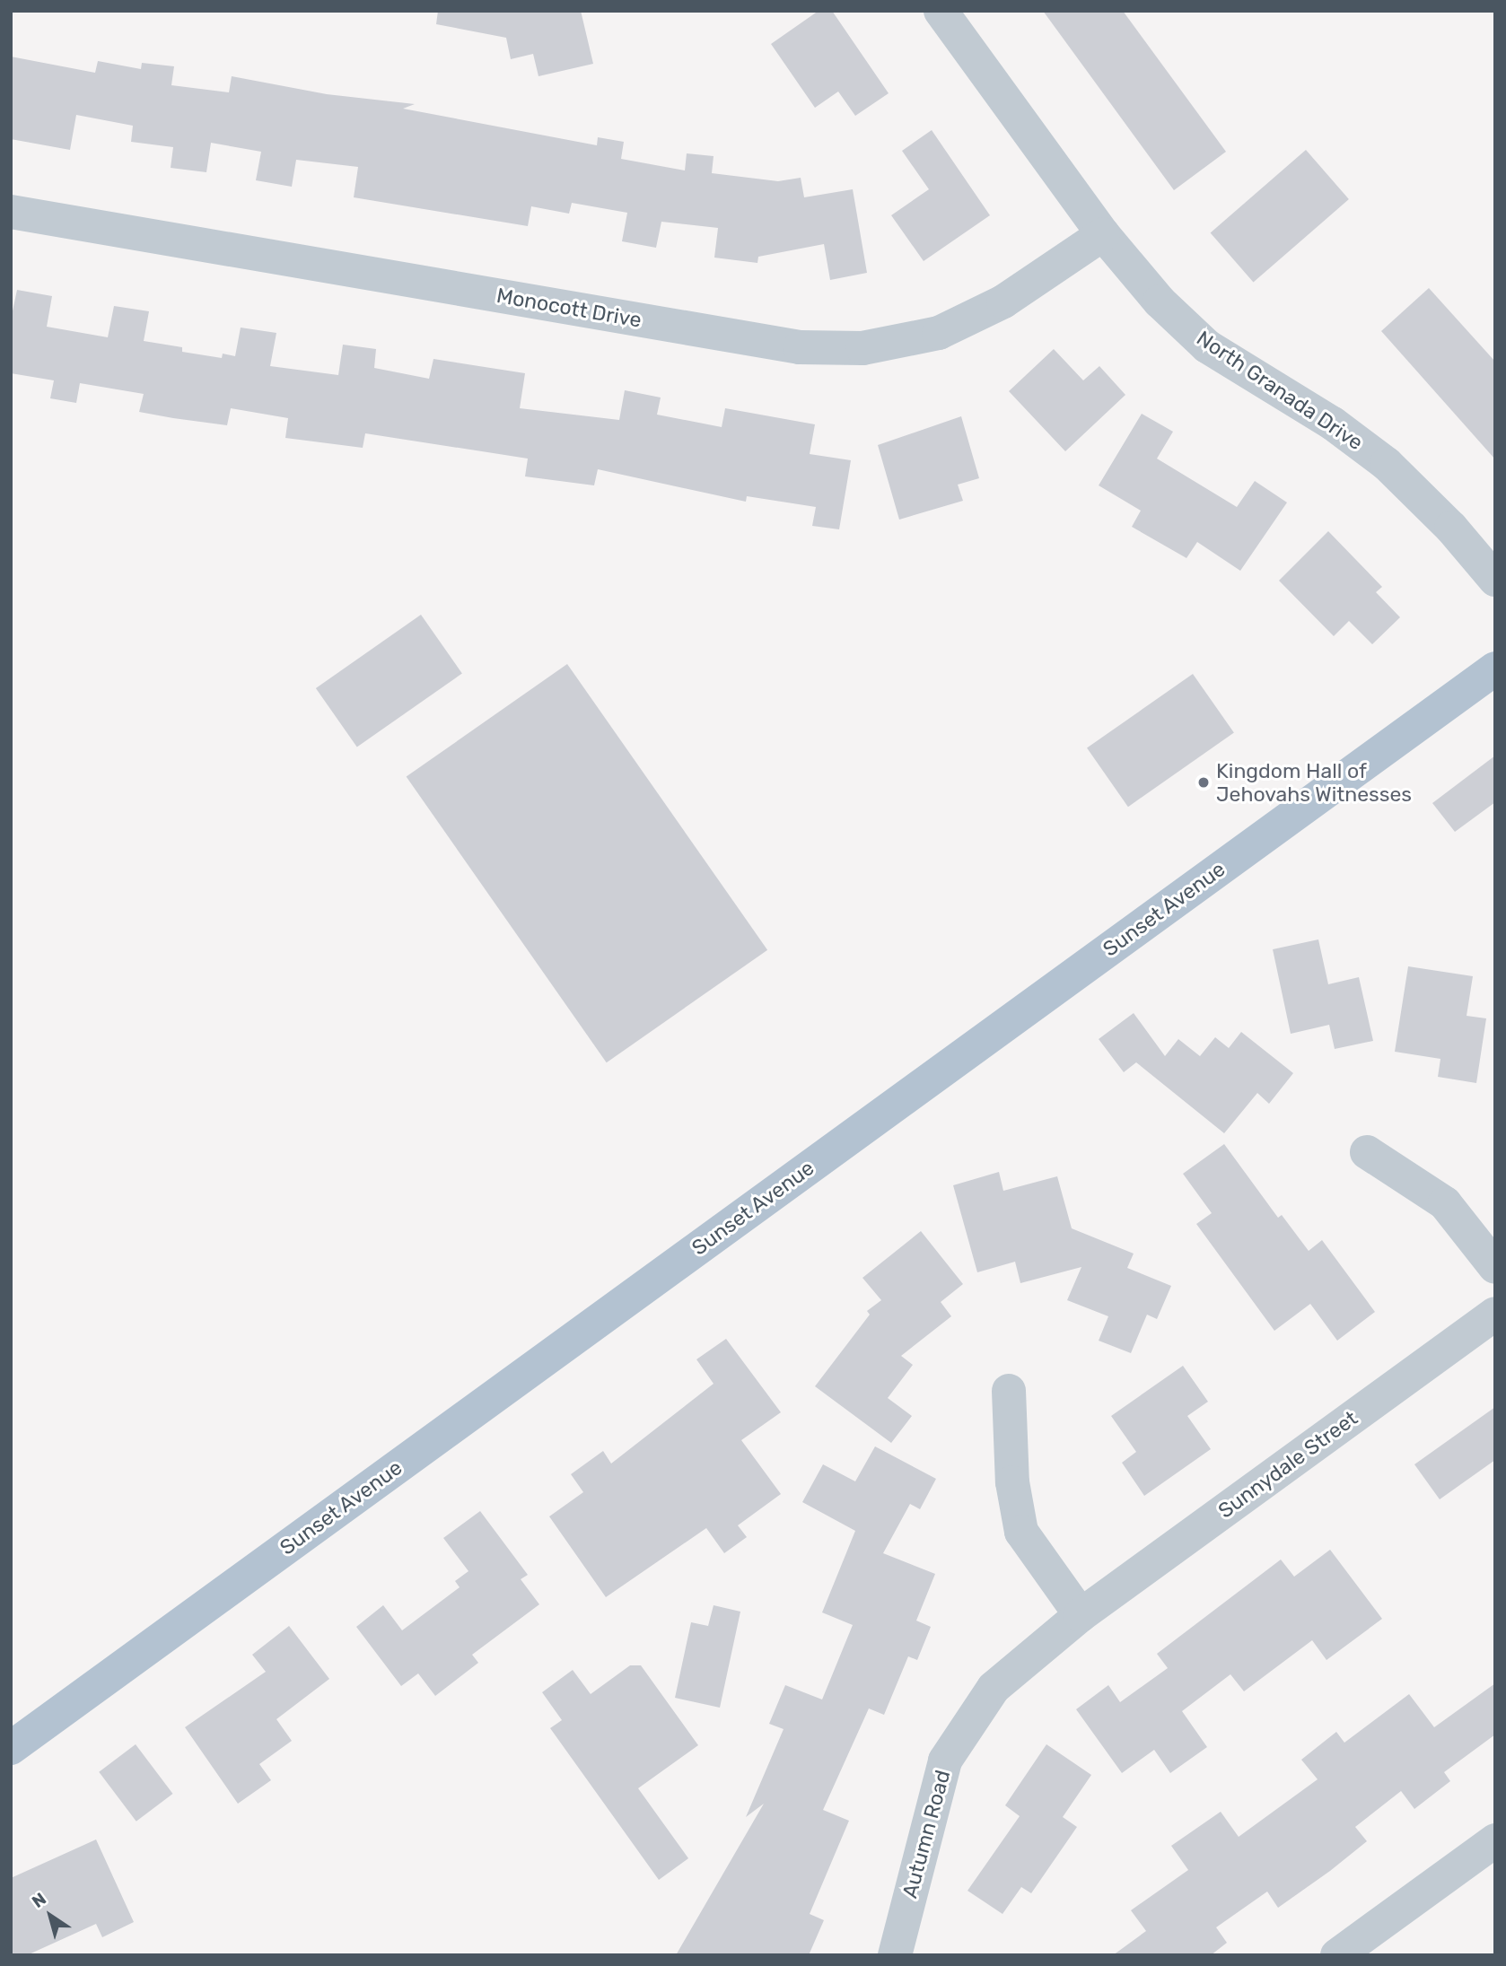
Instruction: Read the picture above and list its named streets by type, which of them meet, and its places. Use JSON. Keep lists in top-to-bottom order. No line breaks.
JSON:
{"streets":{"main road":["Sunset Avenue"],"street":["Monocott Drive","North Granada Drive","Sunnydale Street","Autumn Road"]},"crossings":[["Monocott Drive","North Granada Drive"],["Sunnydale Street","Autumn Road"]],"places":["Kingdom Hall of Jehovahs Witnesses"],"north":"top left"}
